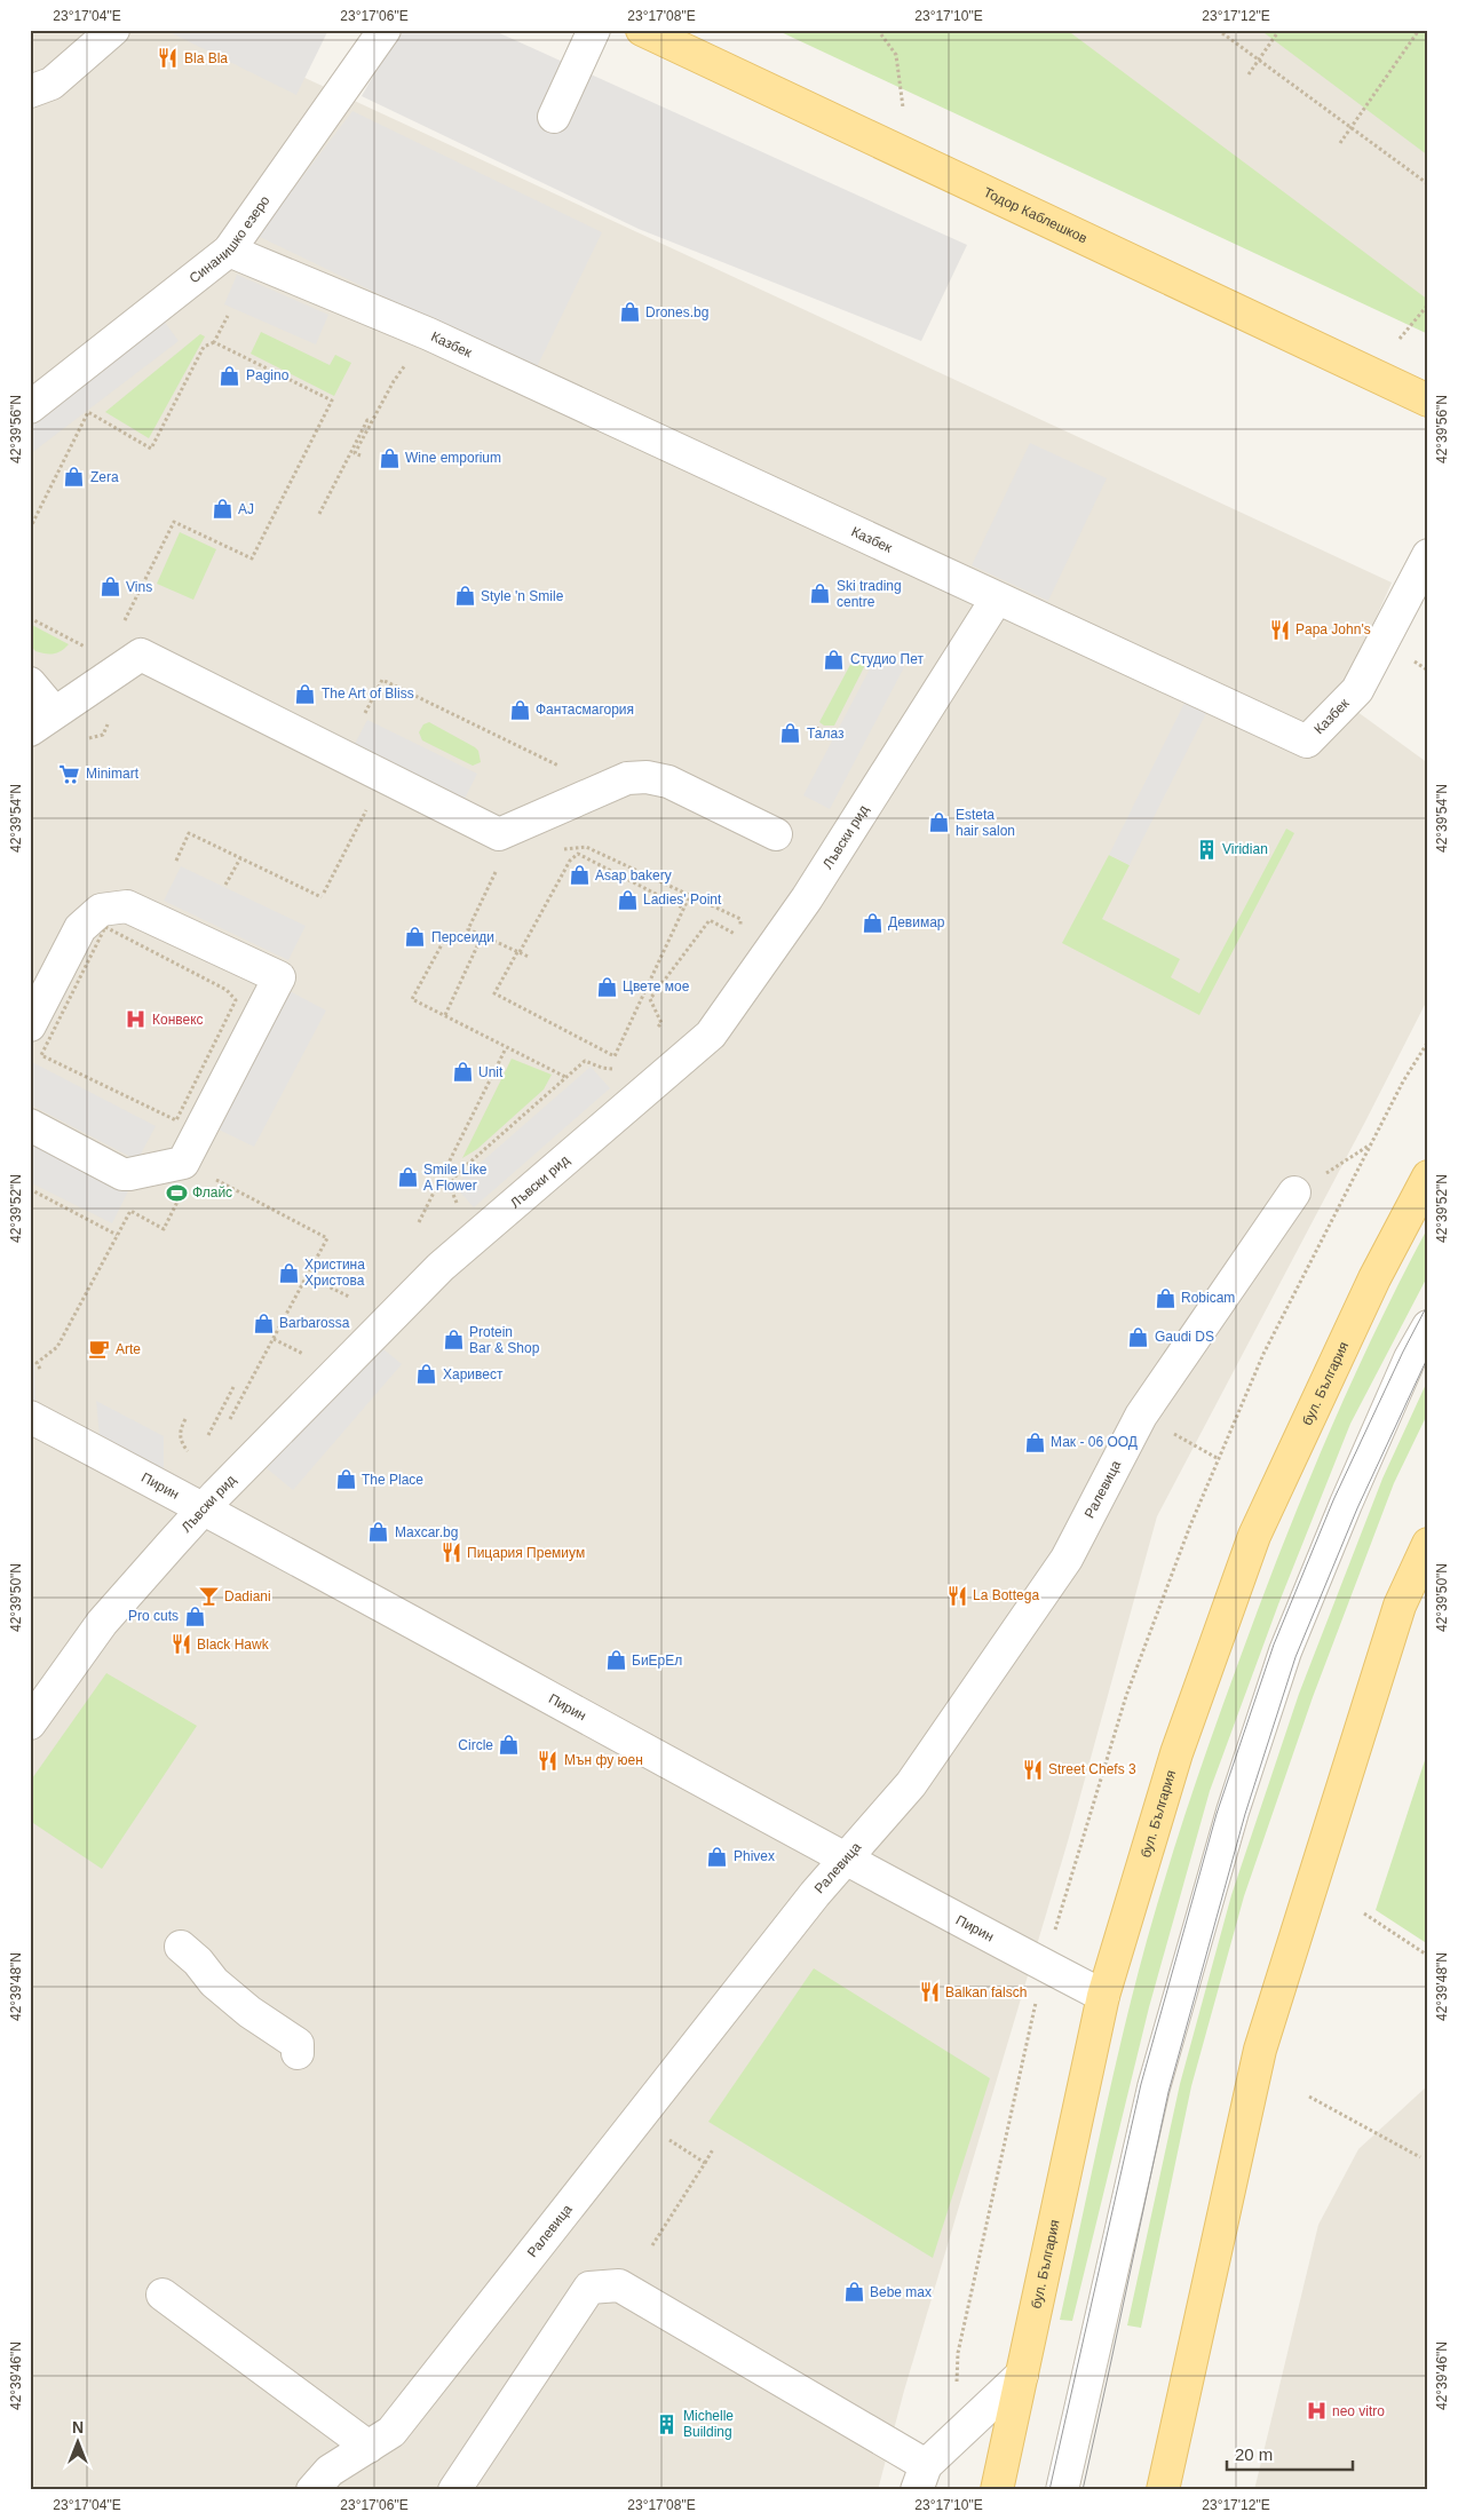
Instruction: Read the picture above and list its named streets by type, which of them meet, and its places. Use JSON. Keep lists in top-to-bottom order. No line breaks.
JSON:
{"streets":{"main road":["Тодор Каблешков","бул. България"],"street":["Синанишко езеро","Казбек","Лъвски рид","Пирин","Ралевица"]},"crossings":[["Синанишко езеро","Казбек"],["Казбек","Лъвски рид"],["Лъвски рид","Пирин"],["бул. България","Пирин"],["Пирин","Ралевица"]],"places":{"restaurant":["Bla Bla","Papa John's","Пицария Премиум","La Bottega","Black Hawk","Мън фу юен","Street Chefs 3","Balkan falsch"],"shop":["Drones.bg","Pagino","Wine emporium","Zera","AJ","Vins","Ski trading centre","Style 'n Smile","Студио Пет","The Art of Bliss","Фантасмагория","Талаз","Esteta hair salon","Asap bakery","Ladies' Point","Девимар","Персеиди","Цвете мое","Unit","Smile Like A Flower","Христина Христова","Robicam","Barbarossa","Gaudi DS","Protein Bar & Shop","Харивест","Мак - 06 ООД","The Place","Maxcar.bg","Pro cuts","БиЕрЕл","Circle","Phivex","Bebe max"],"supermarket":["Minimart"],"building":["Viridian","Michelle Building"],"hospital":["Конвекс","neo vitro"],"sports":["Флайс"],"cafe":["Arte"],"bar":["Dadiani"]},"scale_bar":"20 m","north":"top","coordinates":["23°17'04\"E","23°17'06\"E","23°17'08\"E","23°17'10\"E","23°17'12\"E","42°39'56\"N","42°39'54\"N","42°39'52\"N","42°39'50\"N","42°39'48\"N","42°39'46\"N"]}
